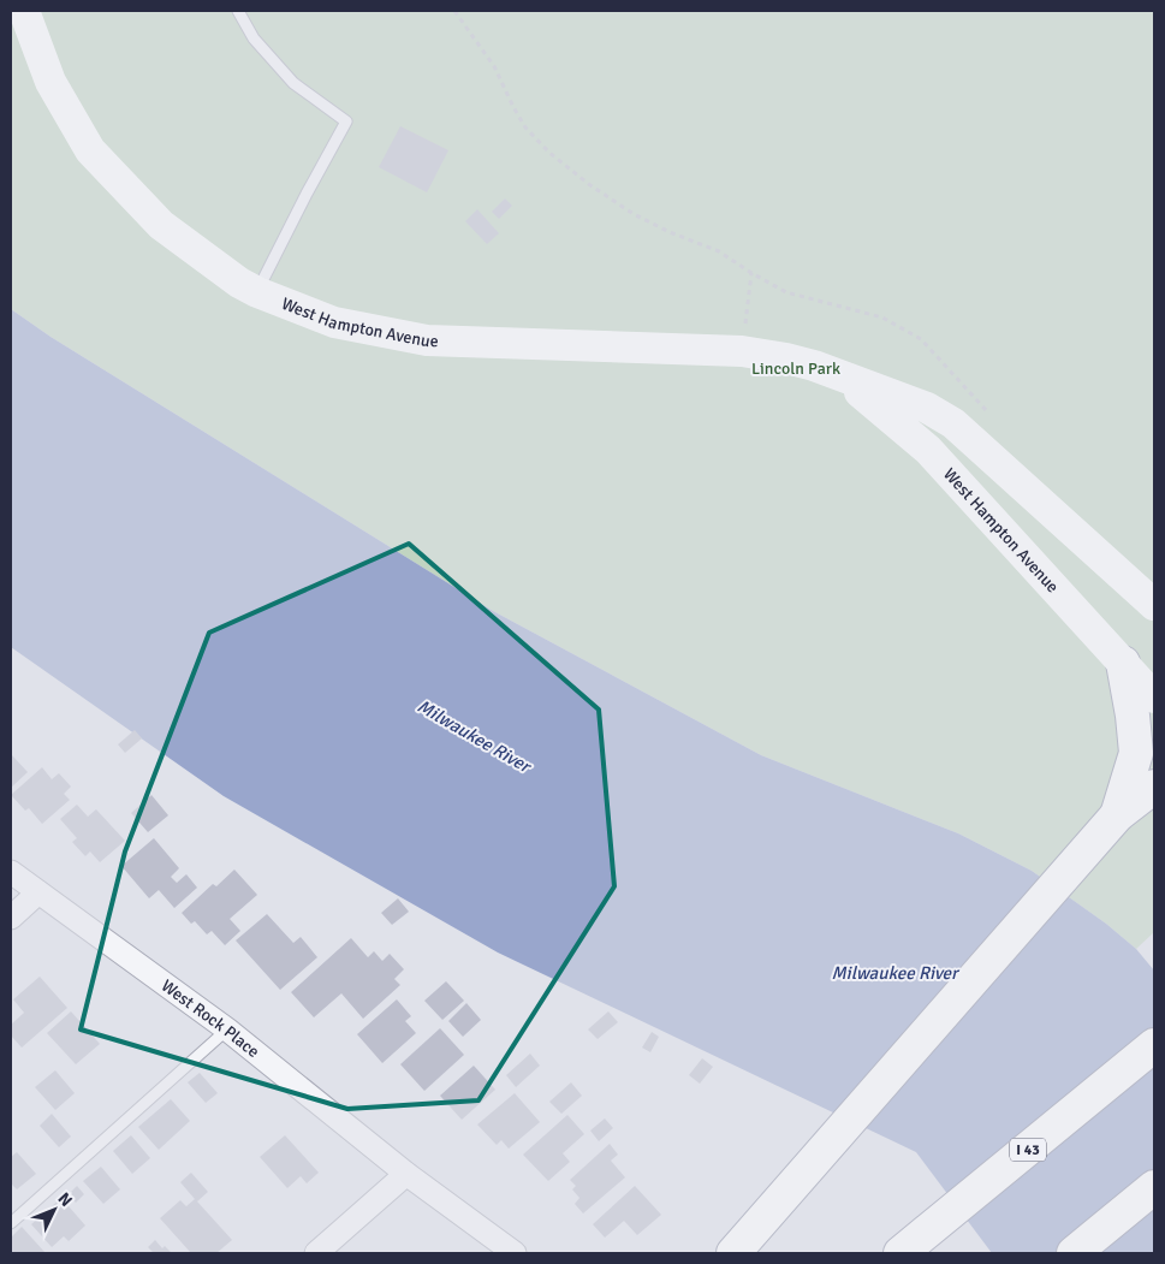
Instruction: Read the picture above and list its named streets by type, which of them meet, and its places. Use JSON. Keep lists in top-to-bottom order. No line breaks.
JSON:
{"streets":{"highway":["I 43"],"main road":["West Hampton Avenue"],"street":["West Rock Place"]},"water":["Milwaukee River"],"parks":["Lincoln Park"],"north":"top right"}
